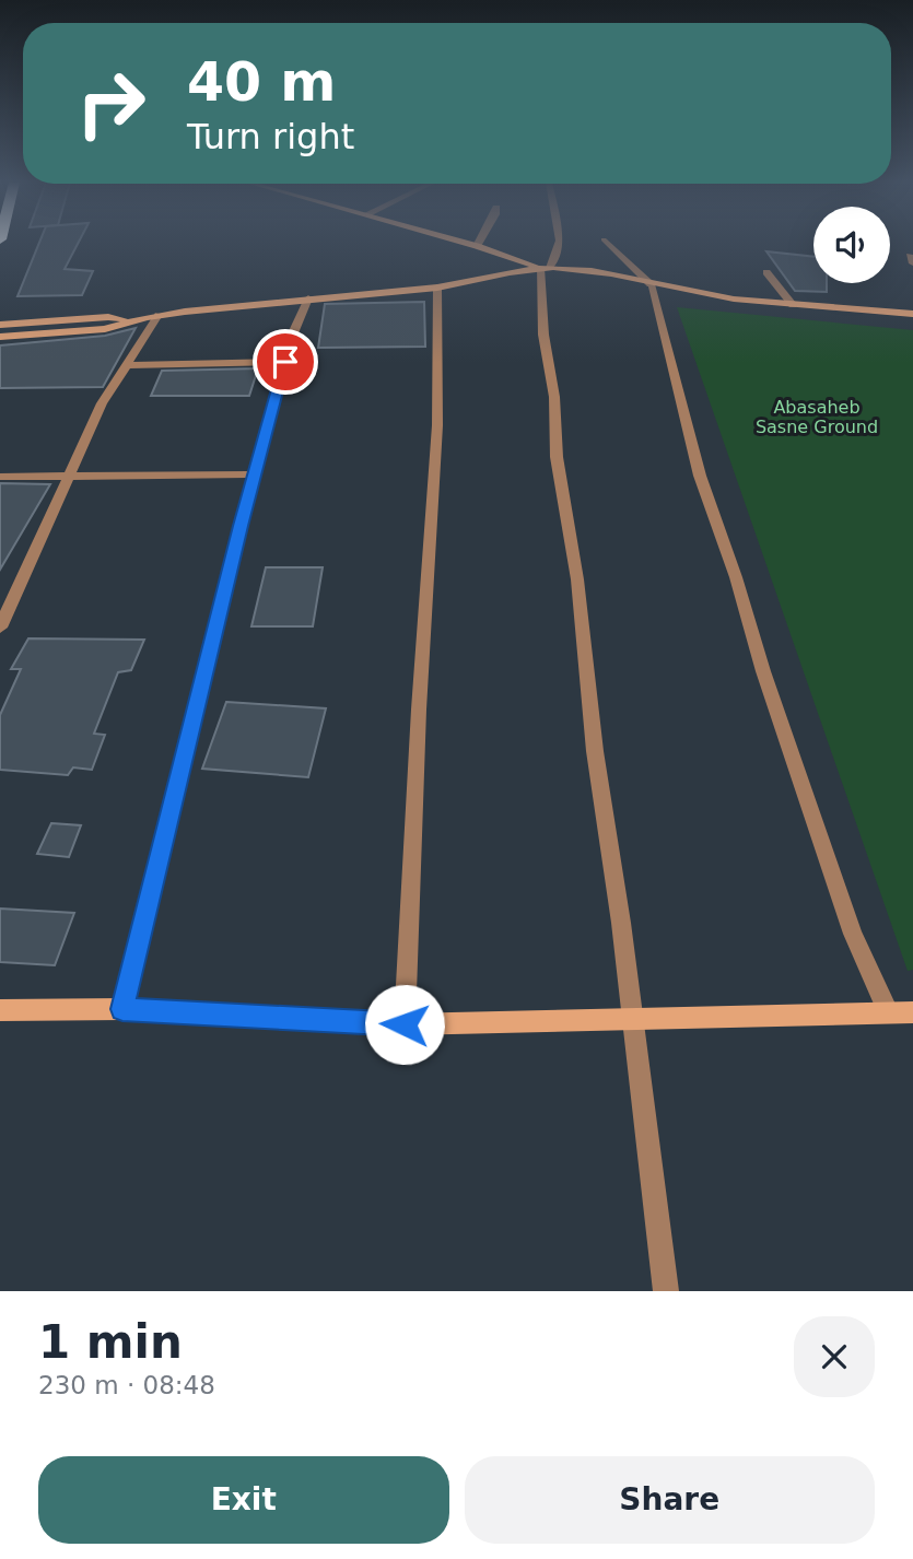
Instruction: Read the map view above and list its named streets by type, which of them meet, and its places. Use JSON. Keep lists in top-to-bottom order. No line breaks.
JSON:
{"parks":["Abasaheb Sasne Ground"],"page":{"turn":["40 m","Turn right"],"heading":["1 min","230 m · 08:48"],"buttons":["Exit","Share"]}}
